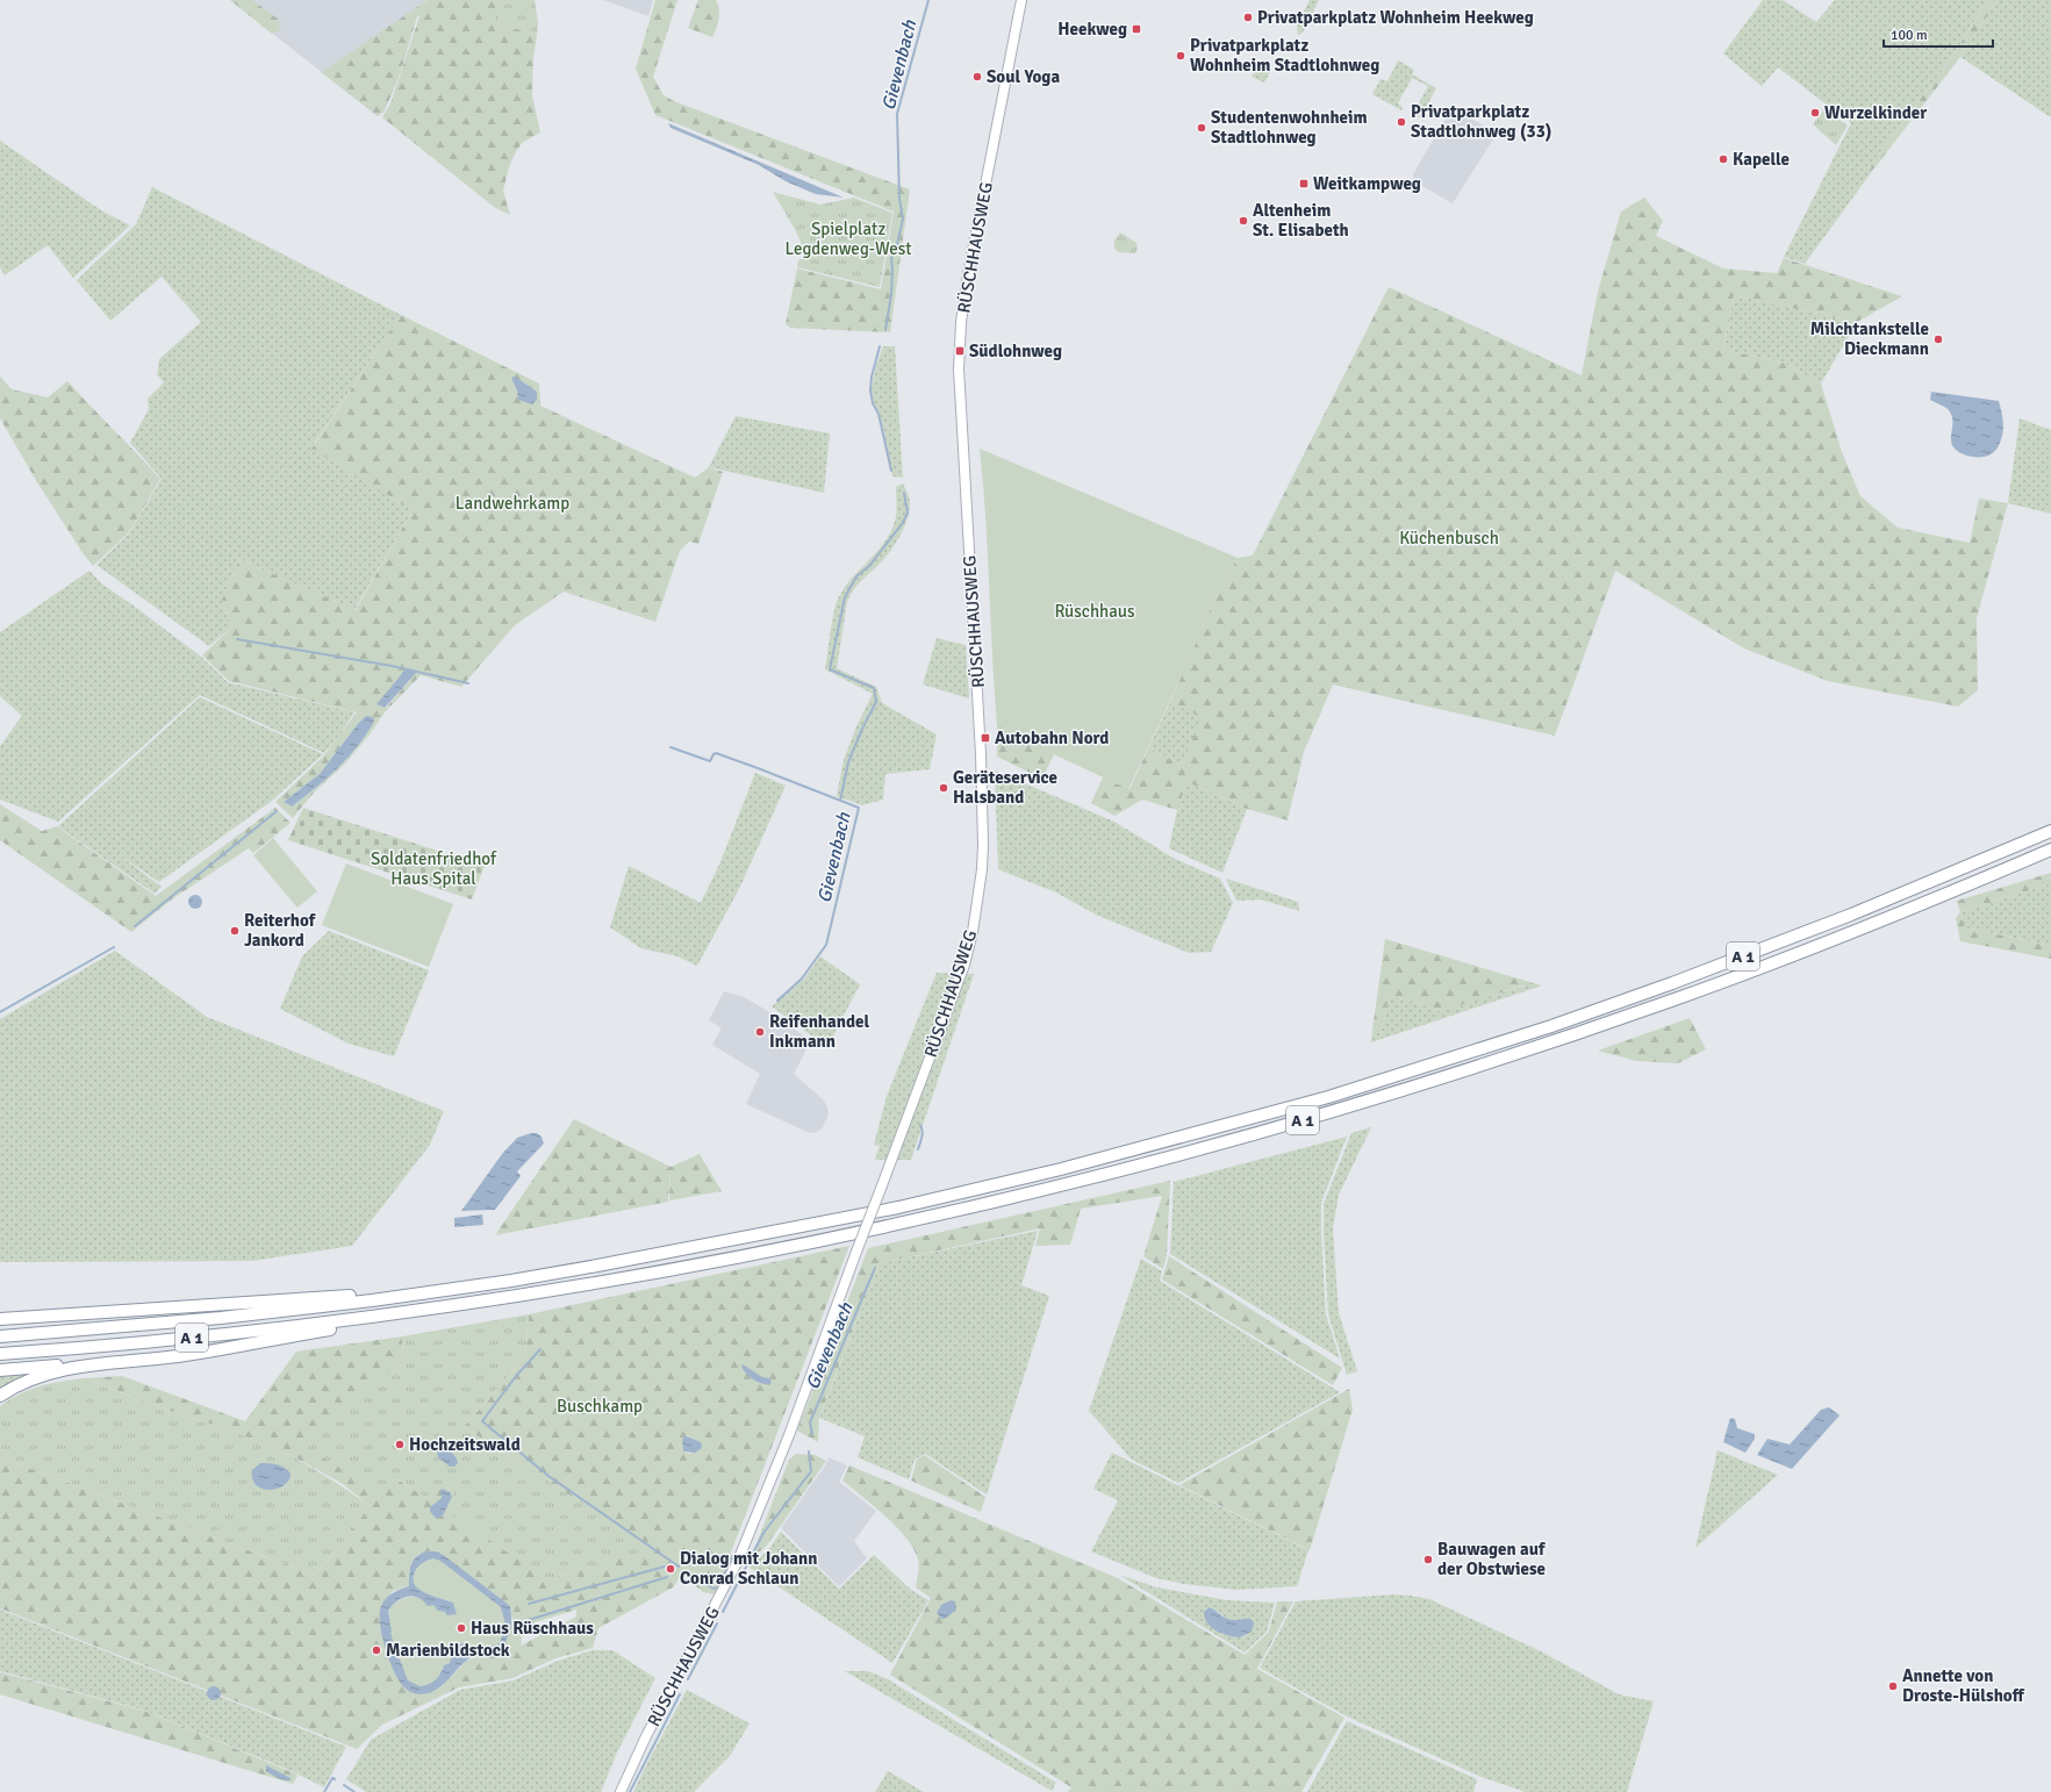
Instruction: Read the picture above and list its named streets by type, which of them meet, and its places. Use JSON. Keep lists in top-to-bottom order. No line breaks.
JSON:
{"streets":{"highway":["A 1"],"main road":["RÜSCHHAUSWEG"]},"water":["Gievenbach"],"parks":["Spielplatz Legdenweg-West","Landwehrkamp","Küchenbusch","Rüschhaus","Soldatenfriedhof Haus Spital","Buschkamp"],"places":{"other":["Privatparkplatz Wohnheim Heekweg","Privatparkplatz Wohnheim Stadtlohnweg","Soul Yoga","Wurzelkinder","Privatparkplatz Stadtlohnweg (33)","Studentenwohnheim Stadtlohnweg","Kapelle","Altenheim St. Elisabeth","Milchtankstelle Dieckmann","Geräteservice Halsband","Reiterhof Jankord","Reifenhandel Inkmann","Hochzeitswald","Bauwagen auf der Obstwiese","Dialog mit Johann Conrad Schlaun","Haus Rüschhaus","Marienbildstock","Annette von Droste-Hülshoff"],"transit":["Heekweg","Weitkampweg","Südlohnweg","Autobahn Nord"]},"scale_bar":"100 m"}
